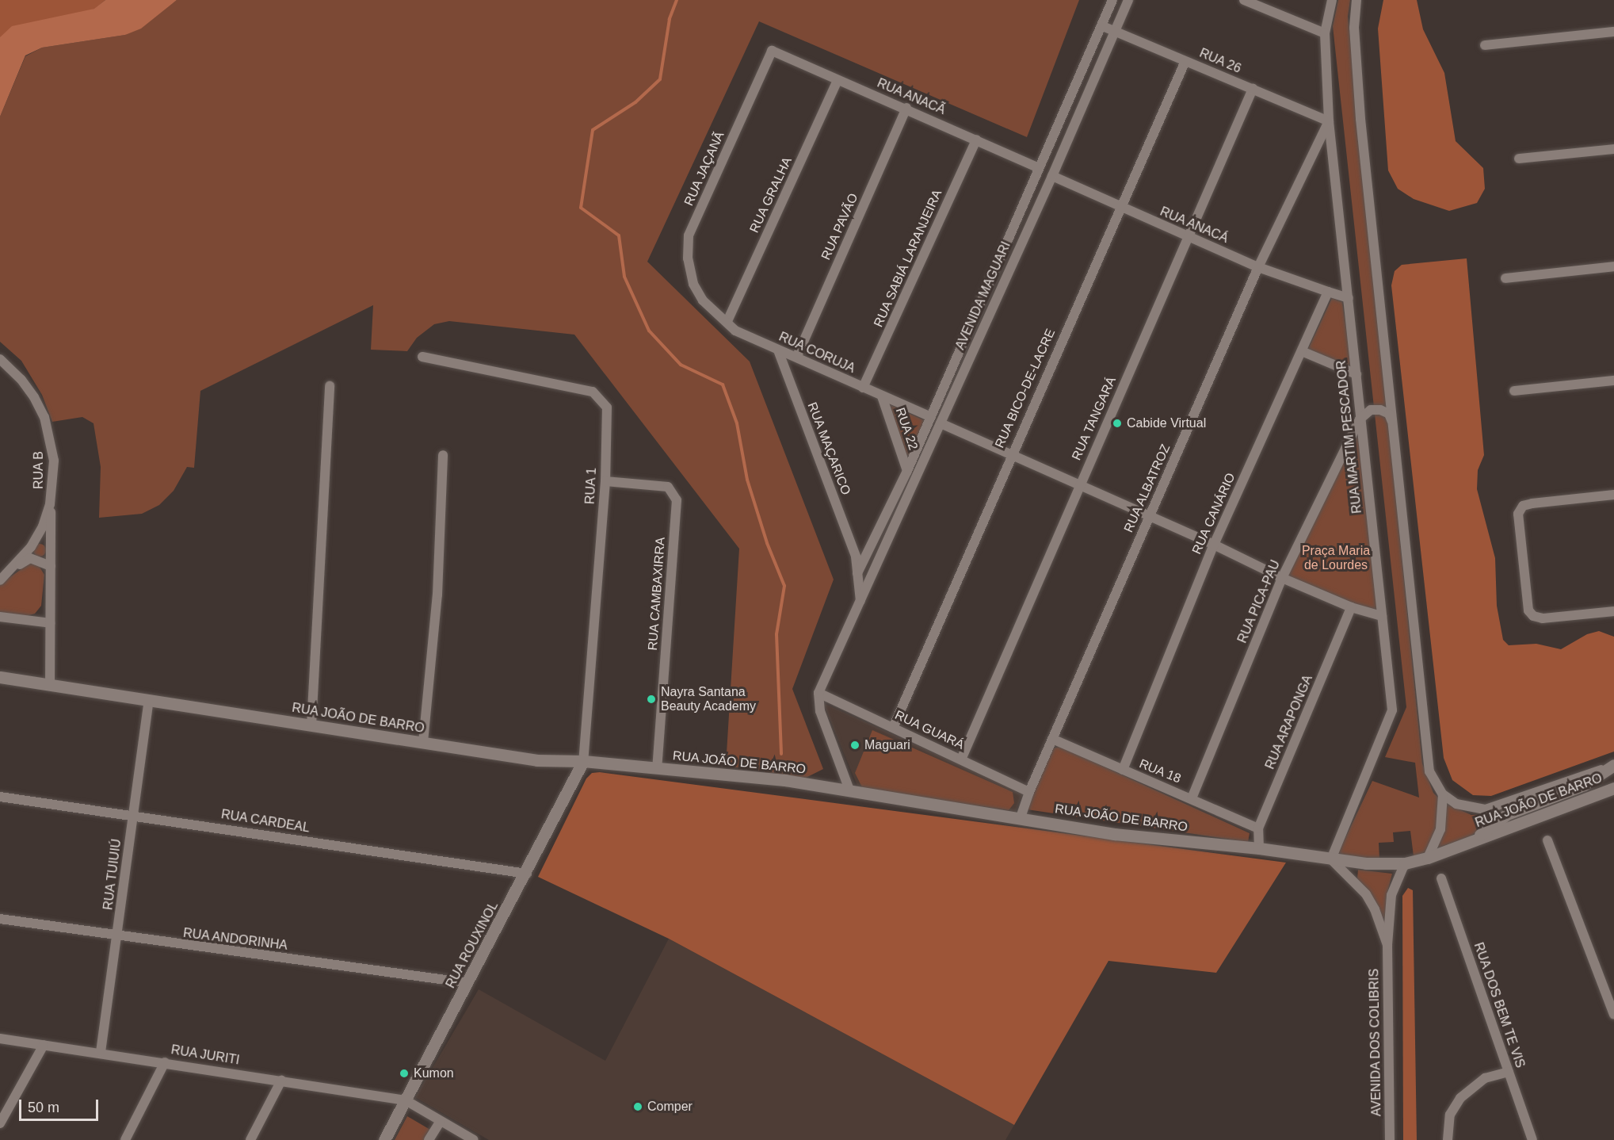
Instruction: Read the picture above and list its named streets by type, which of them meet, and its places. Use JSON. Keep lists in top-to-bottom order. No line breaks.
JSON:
{"streets":{"street":["RUA 26","RUA ANACÃ","RUA JAÇANÃ","RUA GRALHA","RUA ANACÁ","RUA PAVÃO","RUA SABIÁ LARANJEIRA","AVENIDA MAGUARI","RUA CORUJA","RUA BICO-DE-LACRE","RUA TANGARÁ","RUA 22","RUA MARTIM PESCADOR","RUA MAÇARICO","RUA B","RUA 1","RUA ALBATROZ","RUA CANÁRIO","RUA CAMBAXIRRA","RUA PICA-PAU","RUA JOÃO DE BARRO","RUA ARAPONGA","RUA GUARÁ","RUA 18","RUA CARDEAL","RUA TUIUIÚ","RUA ANDORINHA","RUA ROUXINOL","RUA DOS BEM TE VIS","AVENIDA DOS COLIBRIS","RUA JURITI"]},"crossings":[["RUA 26","AVENIDA MAGUARI"],["RUA 26","RUA BICO-DE-LACRE"],["RUA 26","RUA TANGARÁ"],["RUA 26","RUA MARTIM PESCADOR"],["RUA 26","RUA ALBATROZ"],["RUA ANACÃ","RUA JAÇANÃ"],["RUA ANACÃ","RUA GRALHA"],["RUA ANACÃ","RUA PAVÃO"],["RUA ANACÃ","RUA SABIÁ LARANJEIRA"],["RUA ANACÃ","AVENIDA MAGUARI"],["RUA JAÇANÃ","RUA CORUJA"],["RUA GRALHA","RUA CORUJA"],["RUA ANACÁ","AVENIDA MAGUARI"],["RUA ANACÁ","RUA BICO-DE-LACRE"],["RUA ANACÁ","RUA TANGARÁ"],["RUA ANACÁ","RUA ALBATROZ"],["RUA ANACÁ","RUA CANÁRIO"],["RUA PAVÃO","RUA CORUJA"],["RUA SABIÁ LARANJEIRA","RUA CORUJA"],["AVENIDA MAGUARI","RUA CORUJA"],["AVENIDA MAGUARI","RUA 22"],["AVENIDA MAGUARI","RUA MAÇARICO"],["AVENIDA MAGUARI","RUA GUARÁ"],["RUA CORUJA","RUA 22"],["RUA CORUJA","RUA MAÇARICO"],["RUA BICO-DE-LACRE","RUA GUARÁ"],["RUA TANGARÁ","RUA GUARÁ"],["RUA MARTIM PESCADOR","RUA ALBATROZ"],["RUA MARTIM PESCADOR","RUA PICA-PAU"],["RUA MARTIM PESCADOR","RUA JOÃO DE BARRO"],["RUA MARTIM PESCADOR","AVENIDA DOS COLIBRIS"],["RUA 1","RUA CAMBAXIRRA"],["RUA 1","RUA JOÃO DE BARRO"],["RUA 1","RUA ROUXINOL"],["RUA ALBATROZ","RUA JOÃO DE BARRO"],["RUA ALBATROZ","RUA GUARÁ"],["RUA ALBATROZ","RUA 18"],["RUA CANÁRIO","RUA 18"],["RUA CAMBAXIRRA","RUA JOÃO DE BARRO"],["RUA PICA-PAU","RUA 18"],["RUA JOÃO DE BARRO","RUA ARAPONGA"],["RUA JOÃO DE BARRO","RUA TUIUIÚ"],["RUA JOÃO DE BARRO","RUA ROUXINOL"],["RUA JOÃO DE BARRO","AVENIDA DOS COLIBRIS"],["RUA ARAPONGA","RUA 18"],["RUA CARDEAL","RUA TUIUIÚ"],["RUA CARDEAL","RUA ROUXINOL"],["RUA TUIUIÚ","RUA ANDORINHA"],["RUA TUIUIÚ","RUA JURITI"],["RUA ANDORINHA","RUA ROUXINOL"],["RUA ROUXINOL","RUA JURITI"]],"parks":["Praça Maria de Lourdes"],"places":["Cabide Virtual","Nayra Santana Beauty Academy","Maguari","Kumon","Comper"],"scale_bar":"50 m"}
